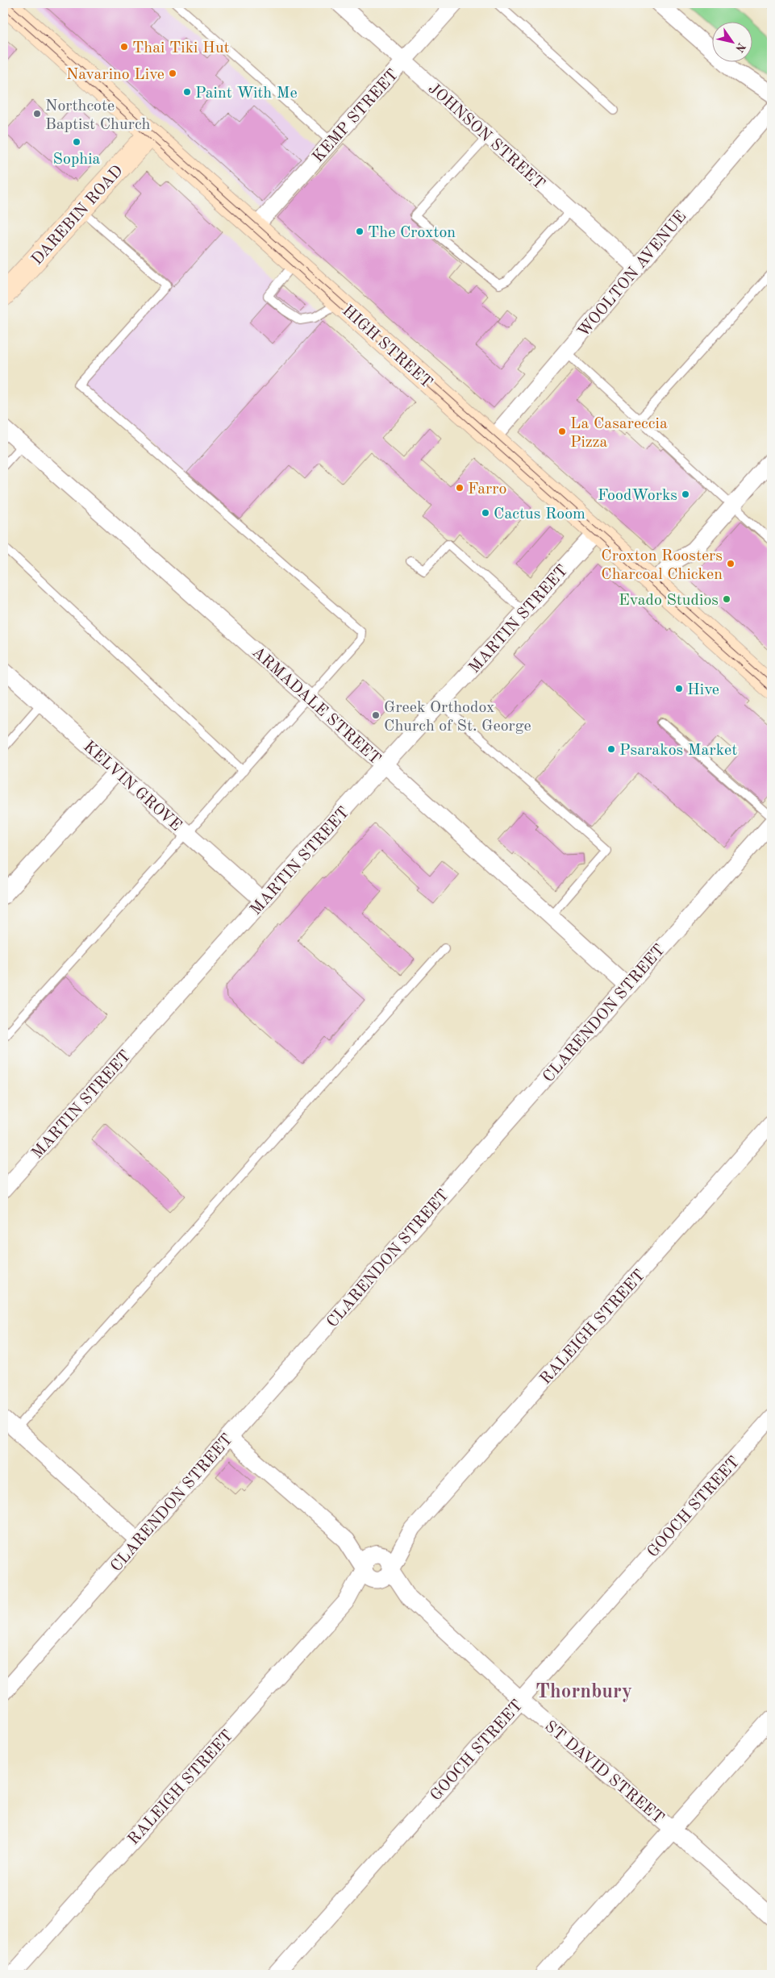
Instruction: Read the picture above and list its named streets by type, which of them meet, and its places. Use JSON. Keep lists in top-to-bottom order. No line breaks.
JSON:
{"streets":{"main road":["DAREBIN ROAD","HIGH STREET"],"street":["KEMP STREET","JOHNSON STREET","WOOLTON AVENUE","MARTIN STREET","ARMADALE STREET","KELVIN GROVE","CLARENDON STREET","RALEIGH STREET","GOOCH STREET","ST DAVID STREET"]},"crossings":[["KEMP STREET","JOHNSON STREET"],["KEMP STREET","HIGH STREET"],["JOHNSON STREET","WOOLTON AVENUE"],["DAREBIN ROAD","HIGH STREET"],["WOOLTON AVENUE","HIGH STREET"],["HIGH STREET","MARTIN STREET"],["MARTIN STREET","ARMADALE STREET"],["MARTIN STREET","KELVIN GROVE"],["ARMADALE STREET","CLARENDON STREET"],["RALEIGH STREET","ST DAVID STREET"],["GOOCH STREET","ST DAVID STREET"]],"districts":["Thornbury"],"places":["Thai Tiki Hut","Navarino Live","Paint With Me","Northcote Baptist Church","Sophia","The Croxton","La Casareccia Pizza","Farro","FoodWorks","Cactus Room","Croxton Roosters Charcoal Chicken","Evado Studios","Hive","Greek Orthodox Church of St. George","Psarakos Market"],"north":"bottom right"}
